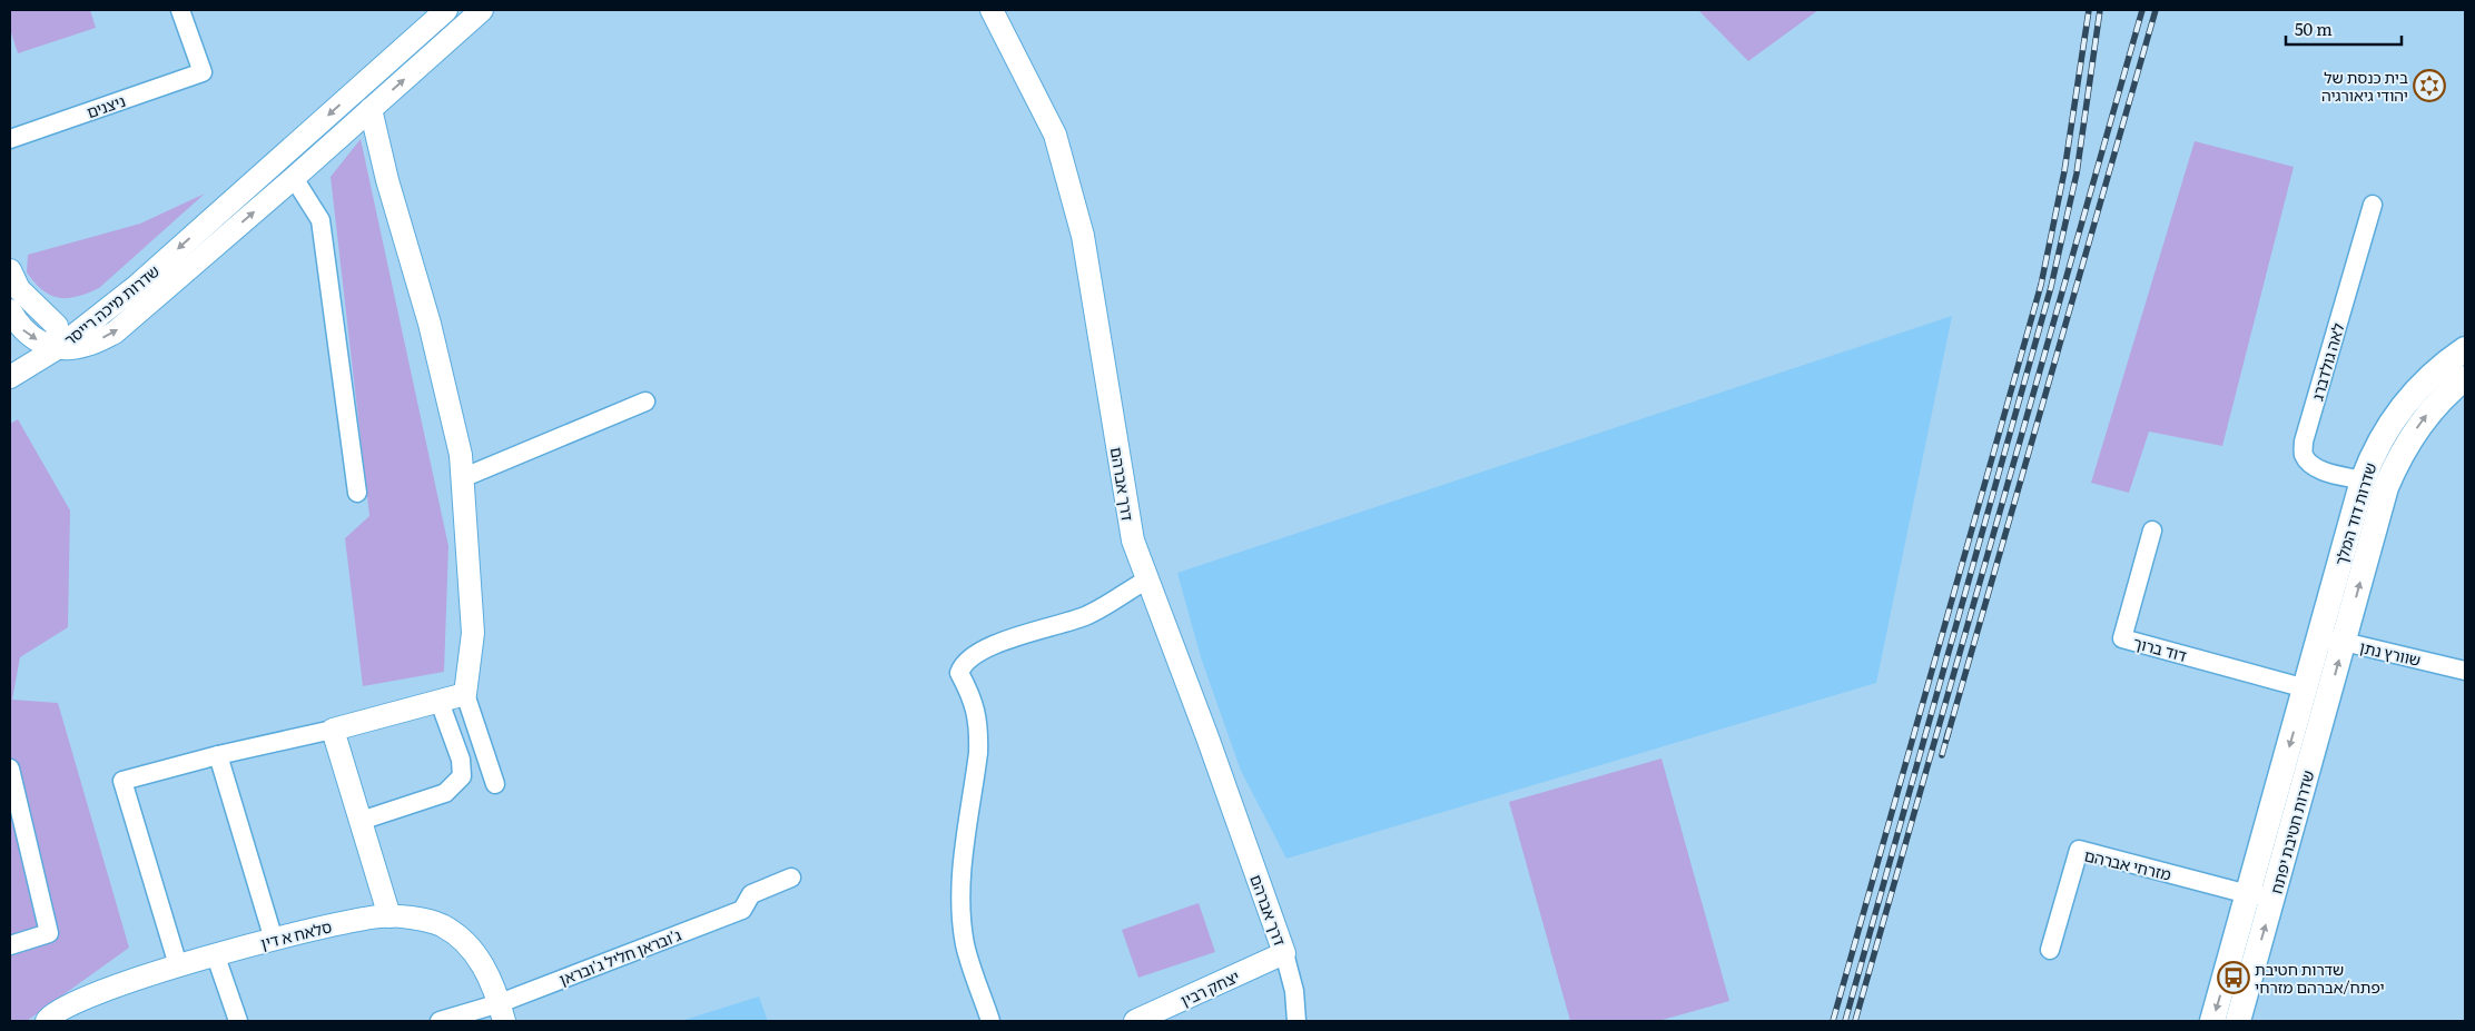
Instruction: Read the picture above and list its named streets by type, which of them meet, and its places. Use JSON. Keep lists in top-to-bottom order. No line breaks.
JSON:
{"streets":{"main road":["שדרות דוד המלך","שדרות חטיבת יפתח"],"street":["ניצנים","שדרות מיכה רייסר","לאה גולדברג","דרך אברהם","דוד ברוך","שוורץ נתן","מזרחי אברהם","סלאח א דין","ג'ובראן חליל ג'ובראן","יצחק רבין"]},"crossings":[["לאה גולדברג","שדרות דוד המלך"],["דרך אברהם","יצחק רבין"],["שדרות דוד המלך","שוורץ נתן"],["שדרות דוד המלך","שדרות חטיבת יפתח"],["דוד ברוך","שדרות חטיבת יפתח"],["שוורץ נתן","שדרות חטיבת יפתח"],["שדרות חטיבת יפתח","מזרחי אברהם"],["סלאח א דין","ג'ובראן חליל ג'ובראן"]],"places":{"synagogue":["בית כנסת של יהודי גיאורגיה"],"bus stop":["שדרות חטיבת יפתח/אברהם מזרחי"]},"scale_bar":"50 m"}
